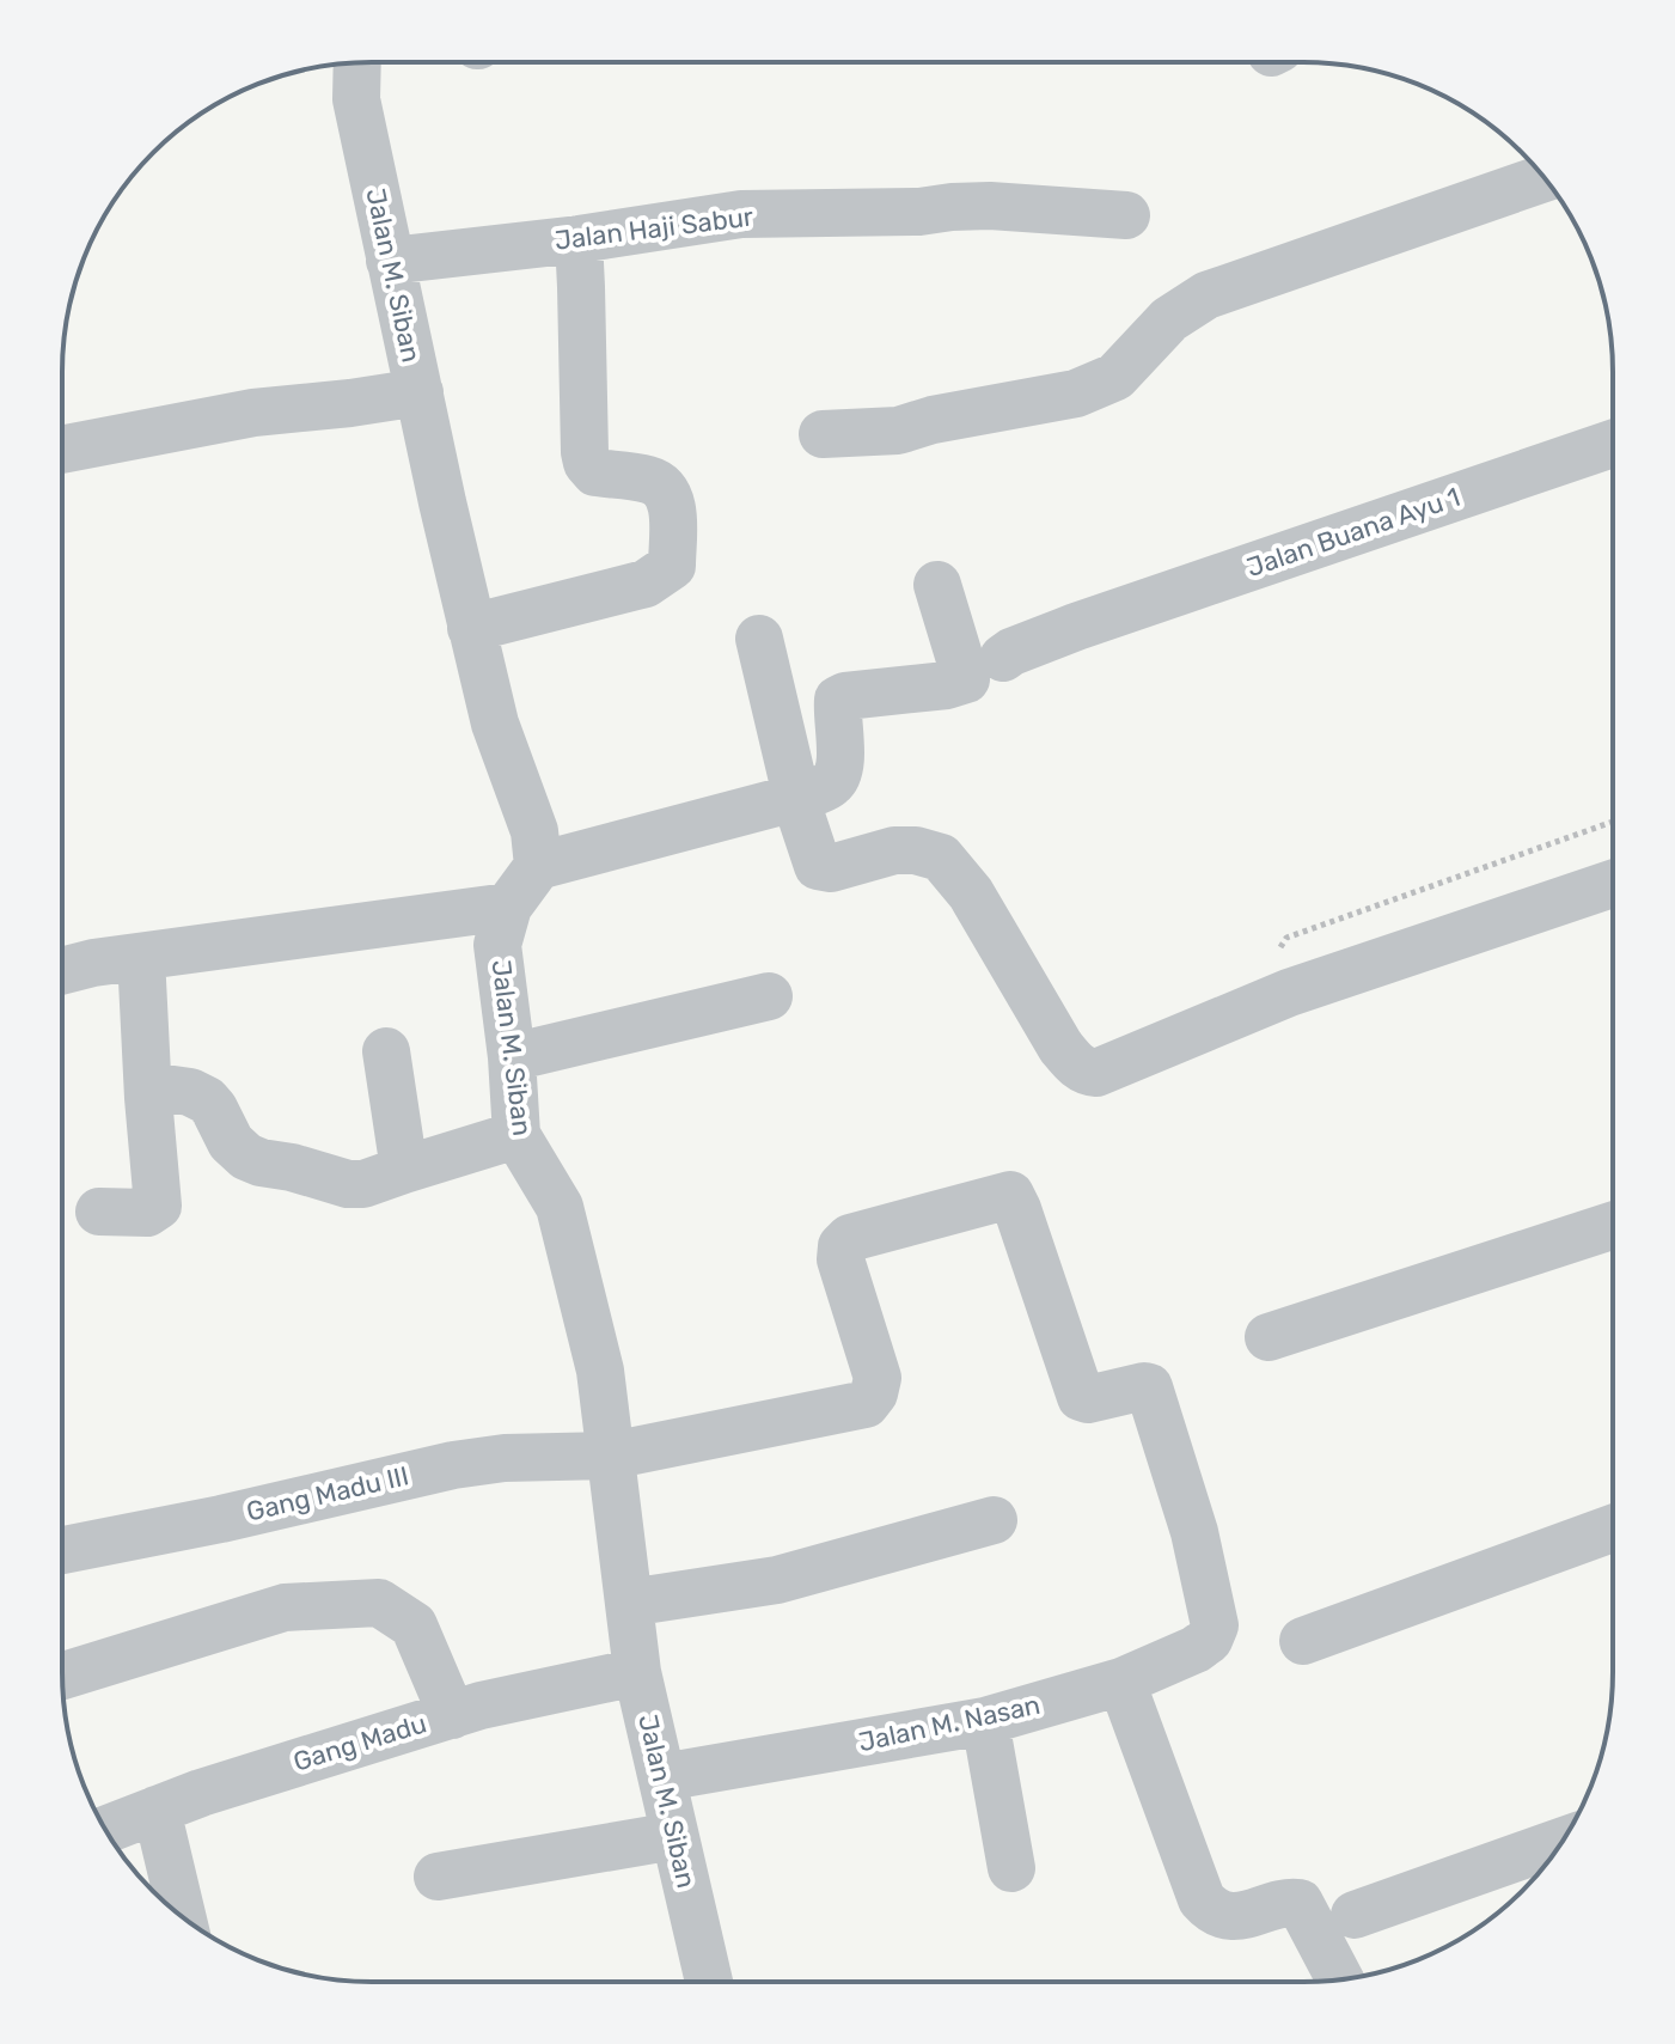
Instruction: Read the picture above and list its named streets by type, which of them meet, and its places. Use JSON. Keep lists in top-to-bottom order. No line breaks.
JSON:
{"streets":{"street":["Jalan Haji Sabur","Jalan M. Siban","Jalan Buana Ayu 1","Gang Madu III","Jalan M. Nasan","Gang Madu"]},"crossings":[["Jalan Haji Sabur","Jalan M. Siban"],["Jalan M. Siban","Gang Madu III"],["Jalan M. Siban","Jalan M. Nasan"],["Jalan M. Siban","Gang Madu"],["Gang Madu III","Jalan M. Nasan"]]}
